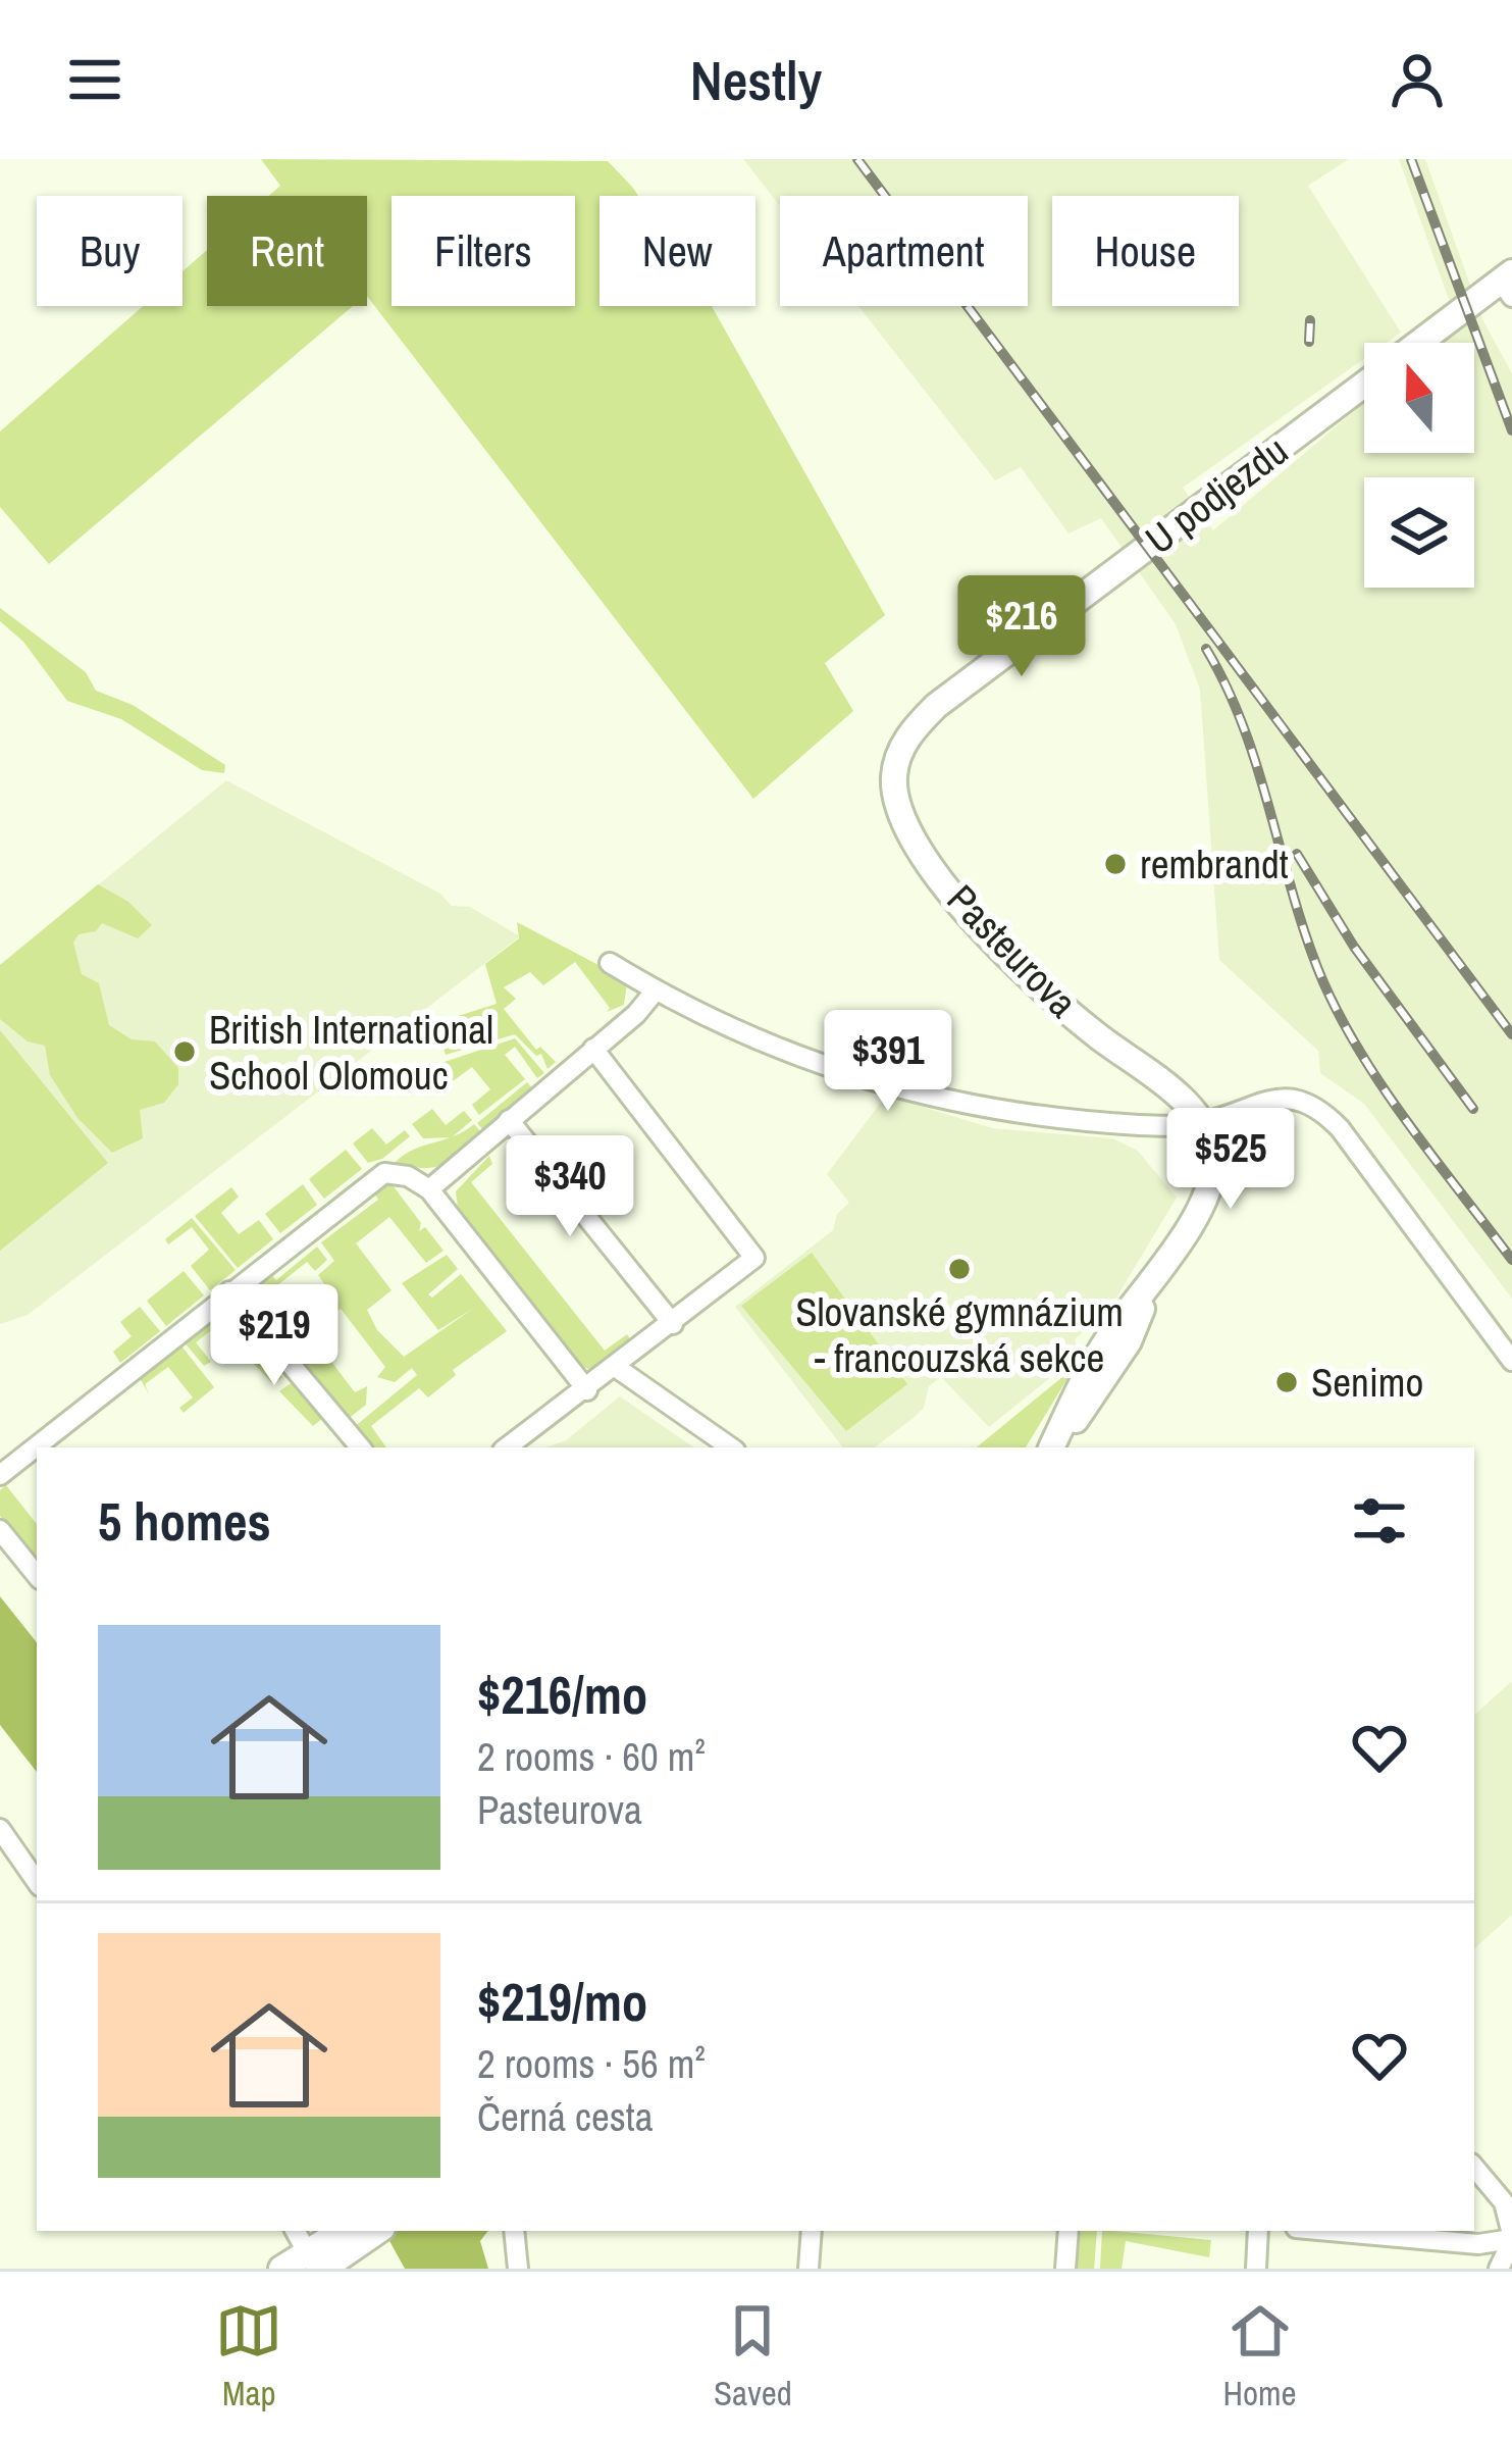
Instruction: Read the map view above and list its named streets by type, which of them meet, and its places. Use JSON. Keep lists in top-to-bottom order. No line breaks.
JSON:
{"streets":{"main road":["U podjezdu","Pasteurova"]},"crossings":[["U podjezdu","Pasteurova"]],"places":["rembrandt","British International School Olomouc","Slovanské gymnázium - francouzská sekce","Senimo"],"north":"top","page":{"header":"Nestly","chip":["Buy","Rent","Filters","New","Apartment","House"],"price":["$216","$391","$525","$340","$219"],"heading":"5 homes","list":[{"name":"$216/mo","note":"2 rooms · 60 m² · Pasteurova"},{"name":"$219/mo","note":"2 rooms · 56 m² · Černá cesta"}],"tabs":["Map","Saved","Home"]}}
